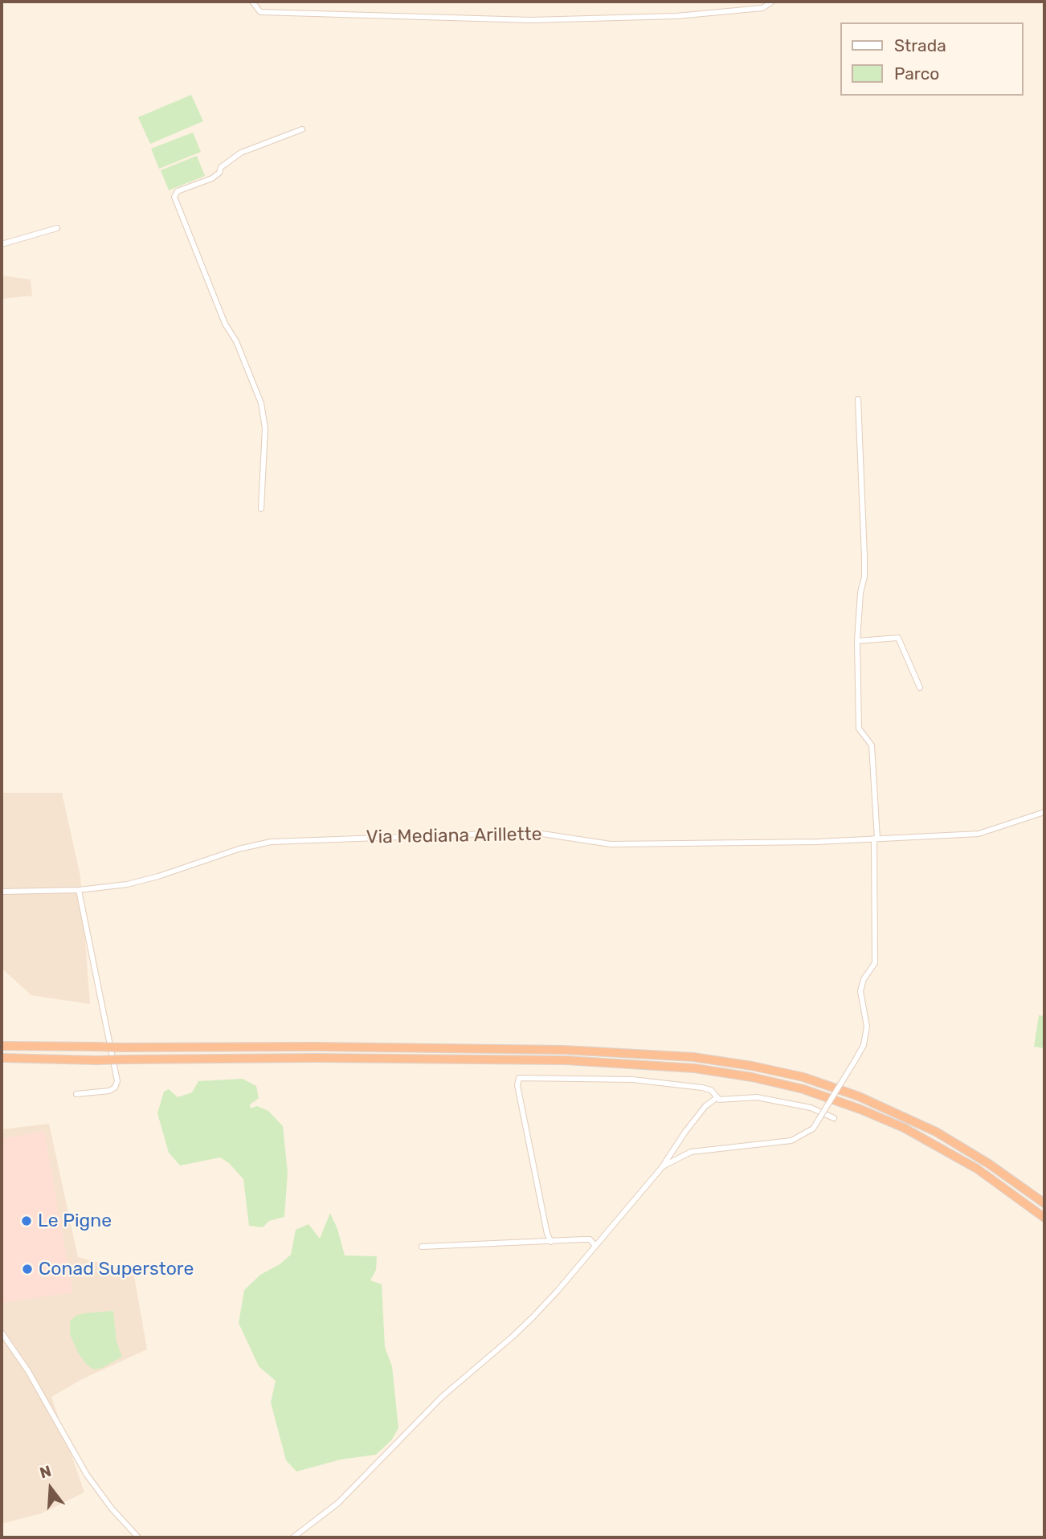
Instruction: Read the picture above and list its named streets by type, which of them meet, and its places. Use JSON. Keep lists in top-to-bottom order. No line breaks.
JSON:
{"streets":{"street":["Via Mediana Arillette"]},"places":["Le Pigne","Conad Superstore"],"legend":["Strada","Parco"],"north":"top"}
